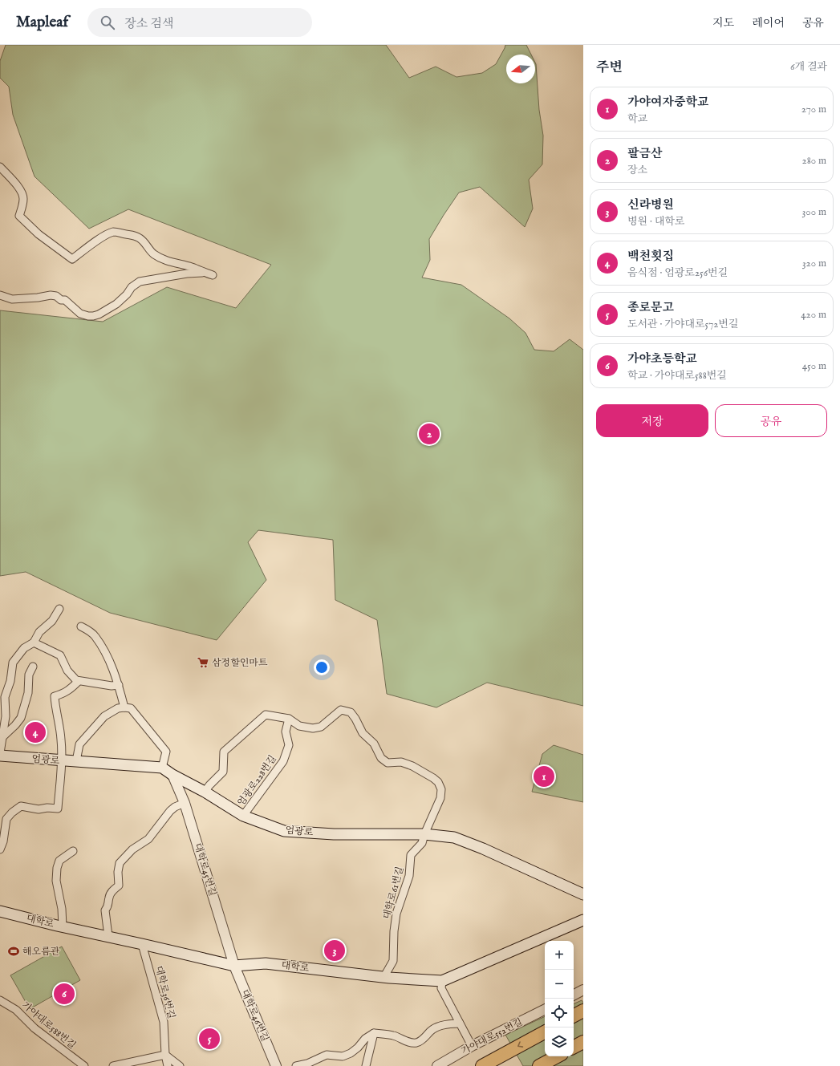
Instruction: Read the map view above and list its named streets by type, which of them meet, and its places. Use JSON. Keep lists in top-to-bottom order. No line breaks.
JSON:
{"streets":{"main road":["엄광로","대학로"],"street":["엄광로228번길","대학로45번길","대학로61번길","대학로36번길","대학로46번길","가야대로588번길","가야대로552번길"]},"crossings":[["엄광로","엄광로228번길"],["엄광로","대학로45번길"],["엄광로","대학로61번길"],["엄광로228번길","대학로61번길"],["대학로45번길","대학로"],["대학로45번길","대학로46번길"],["대학로61번길","대학로"],["대학로","대학로36번길"],["대학로","대학로46번길"]],"places":{"supermarket":["삼정할인마트"],"sports":["해오름관"]},"north":"left","page":{"header":"Mapleaf","search":"장소 검색","nav":["지도","레이어","공유"],"heading":["주변","6개 결과"],"list":[{"mark":"1","name":"가야여자중학교","note":"학교","value":"270 m"},{"mark":"2","name":"팔금산","note":"장소","value":"280 m"},{"mark":"3","name":"신라병원","note":"병원 · 대학로","value":"300 m"},{"mark":"4","name":"백천횟집","note":"음식점 · 엄광로256번길","value":"320 m"},{"mark":"5","name":"종로문고","note":"도서관 · 가야대로572번길","value":"420 m"},{"mark":"6","name":"가야초등학교","note":"학교 · 가야대로588번길","value":"450 m"}],"buttons":["저장","공유"],"pins":["2","4","1","3","6","5"],"map_buttons":["+","−"]}}
